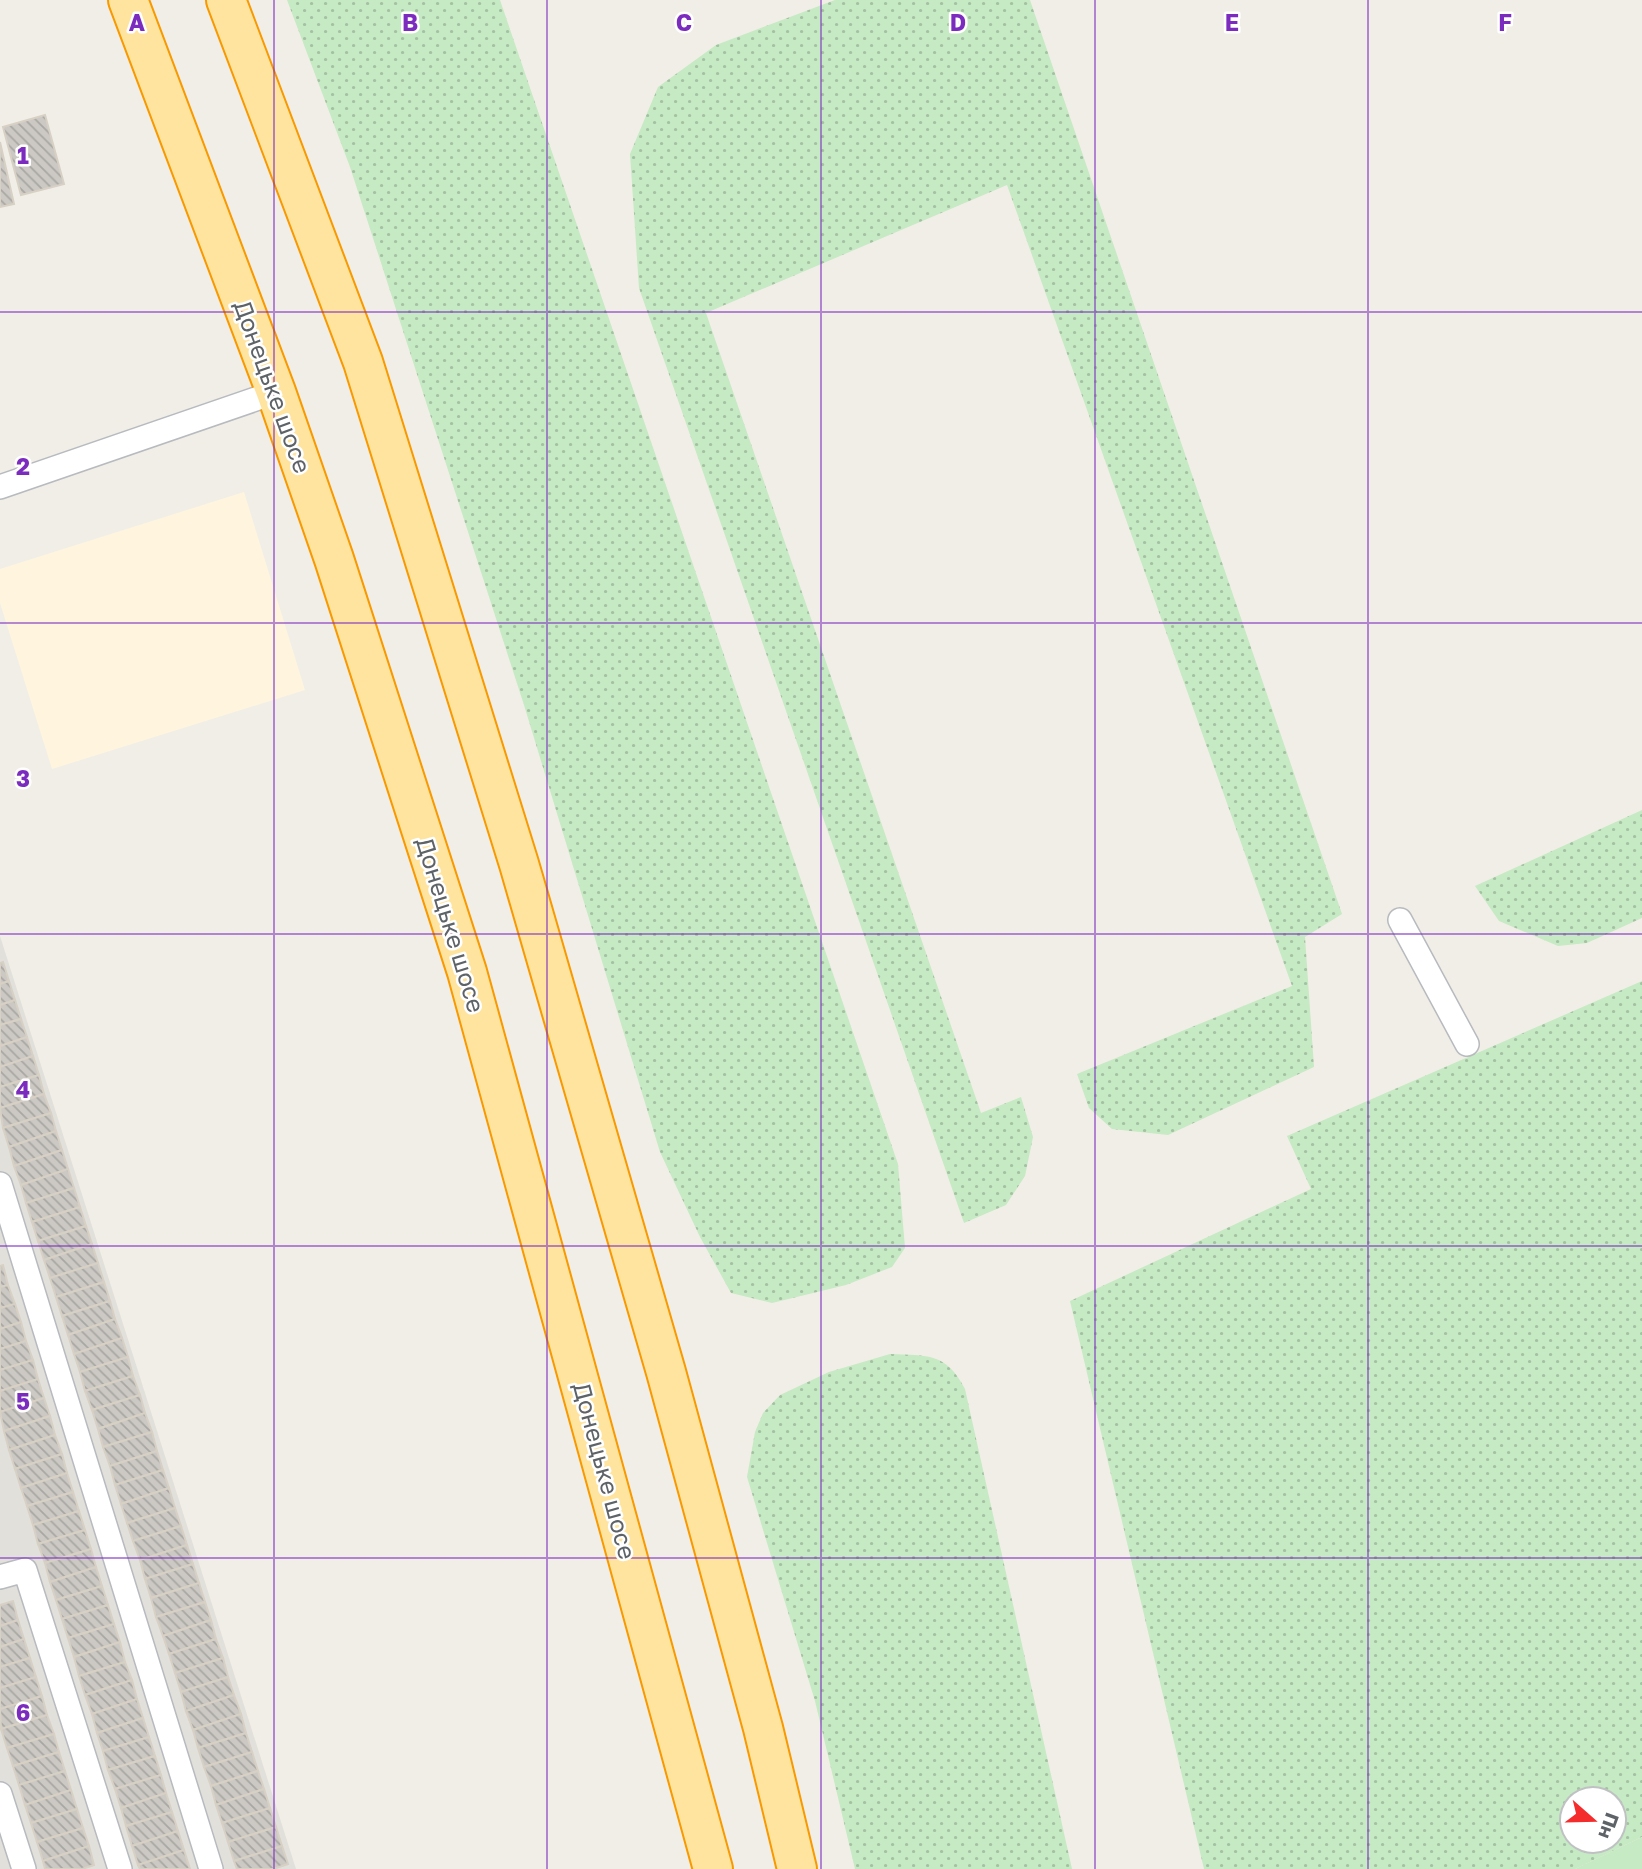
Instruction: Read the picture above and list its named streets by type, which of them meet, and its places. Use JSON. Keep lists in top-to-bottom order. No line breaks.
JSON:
{"streets":{"highway":["Донецьке шосе"]},"north":"right","grid":{"columns":["A","B","C","D","E","F"],"rows":["1","2","3","4","5","6"]}}
